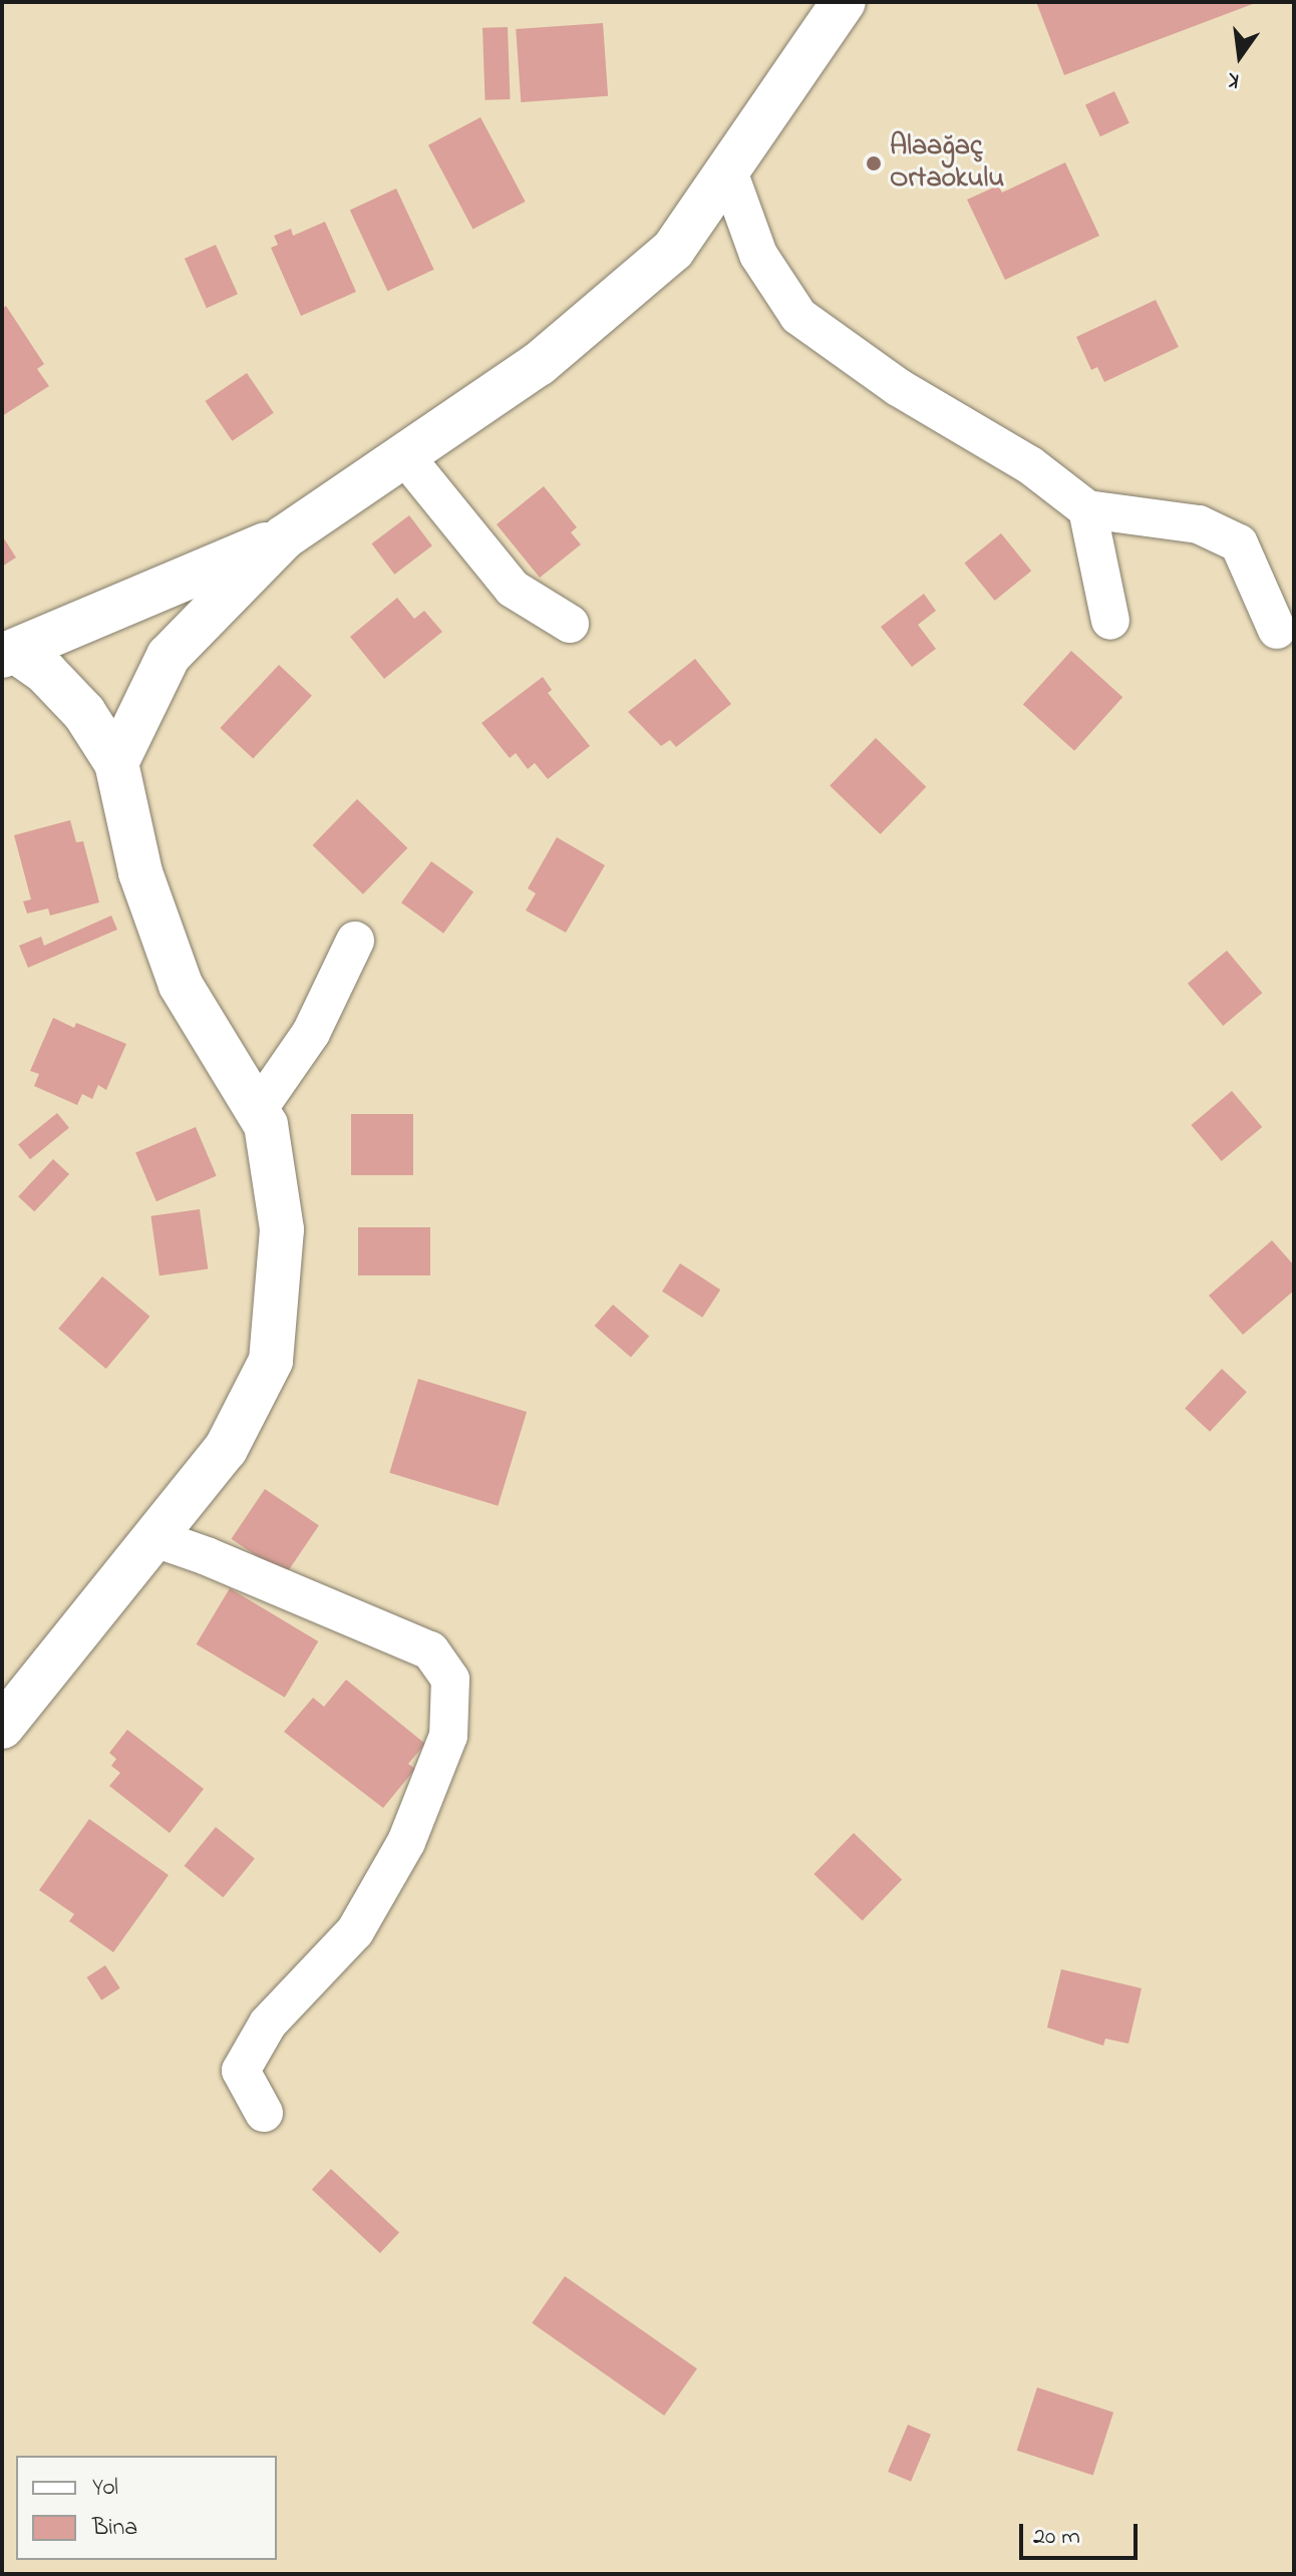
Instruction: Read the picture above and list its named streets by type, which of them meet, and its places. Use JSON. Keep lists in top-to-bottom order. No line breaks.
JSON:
{"places":["Alaağaç Ortaokulu"],"legend":["Yol","Bina"],"scale_bar":"20 m","north":"bottom"}
